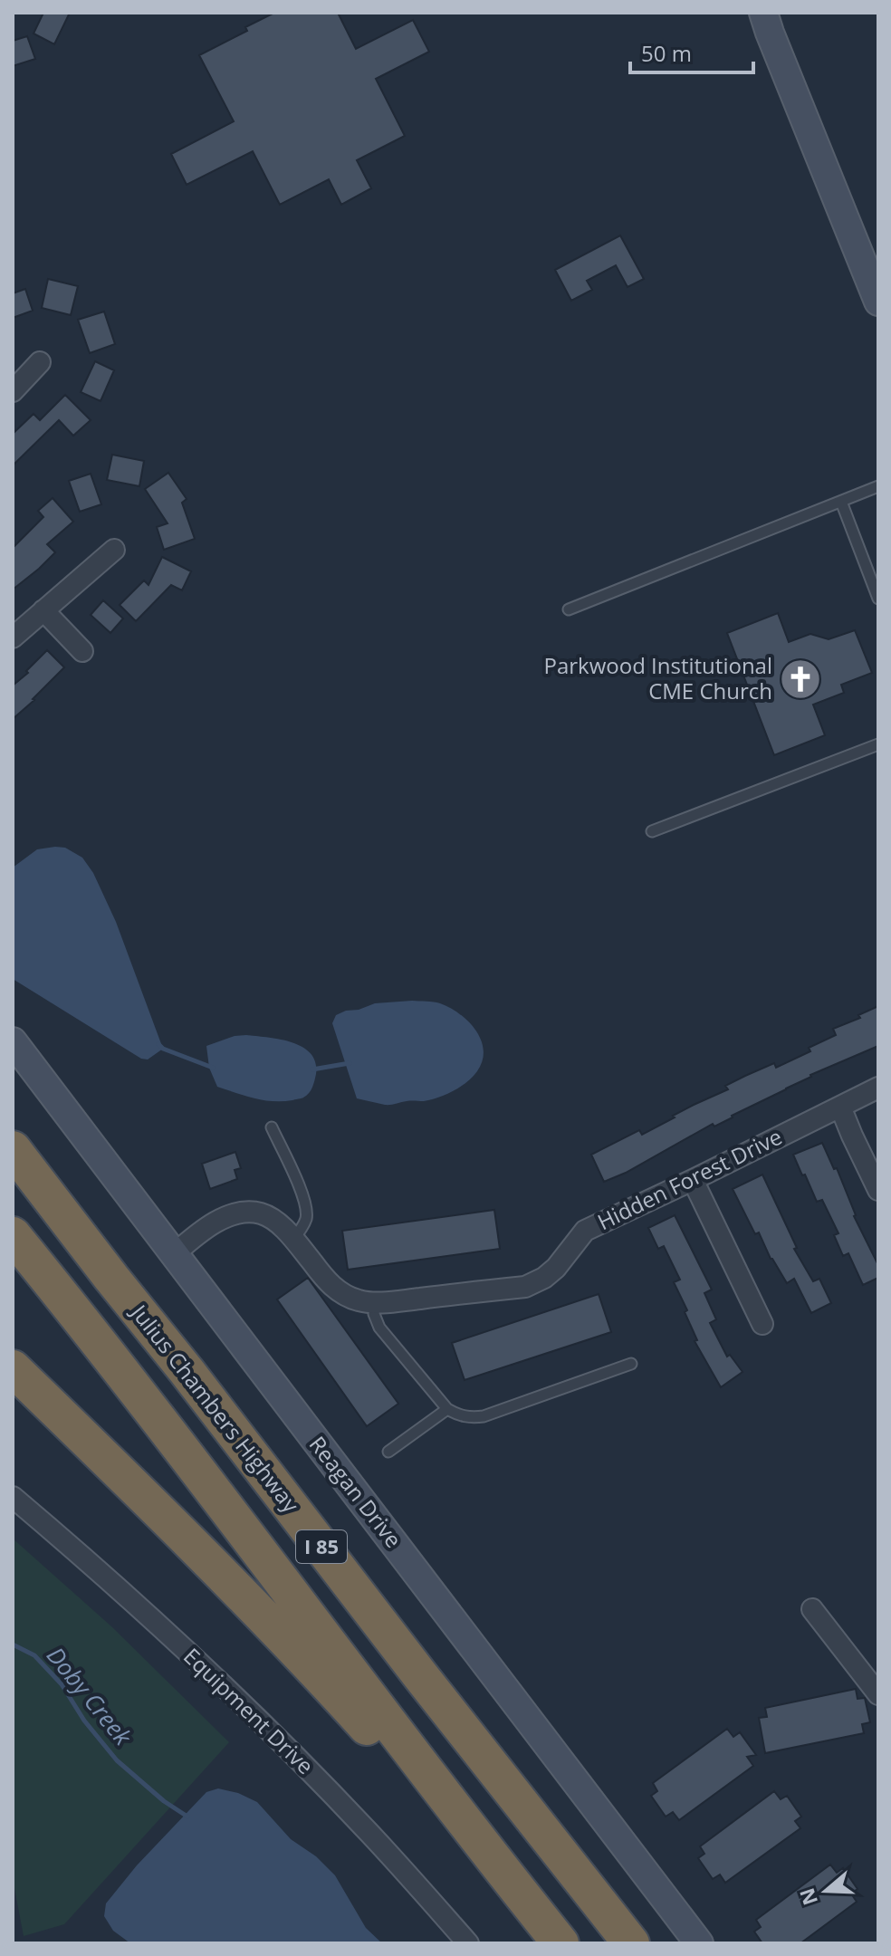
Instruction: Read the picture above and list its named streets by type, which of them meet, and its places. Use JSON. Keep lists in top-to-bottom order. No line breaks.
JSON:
{"streets":{"highway":["Julius Chambers Highway","I 85"],"street":["Hidden Forest Drive","Reagan Drive","Equipment Drive"]},"crossings":[["Hidden Forest Drive","Reagan Drive"]],"water":["Doby Creek"],"places":{"church":["Parkwood Institutional CME Church"]},"scale_bar":"50 m","north":"left"}
